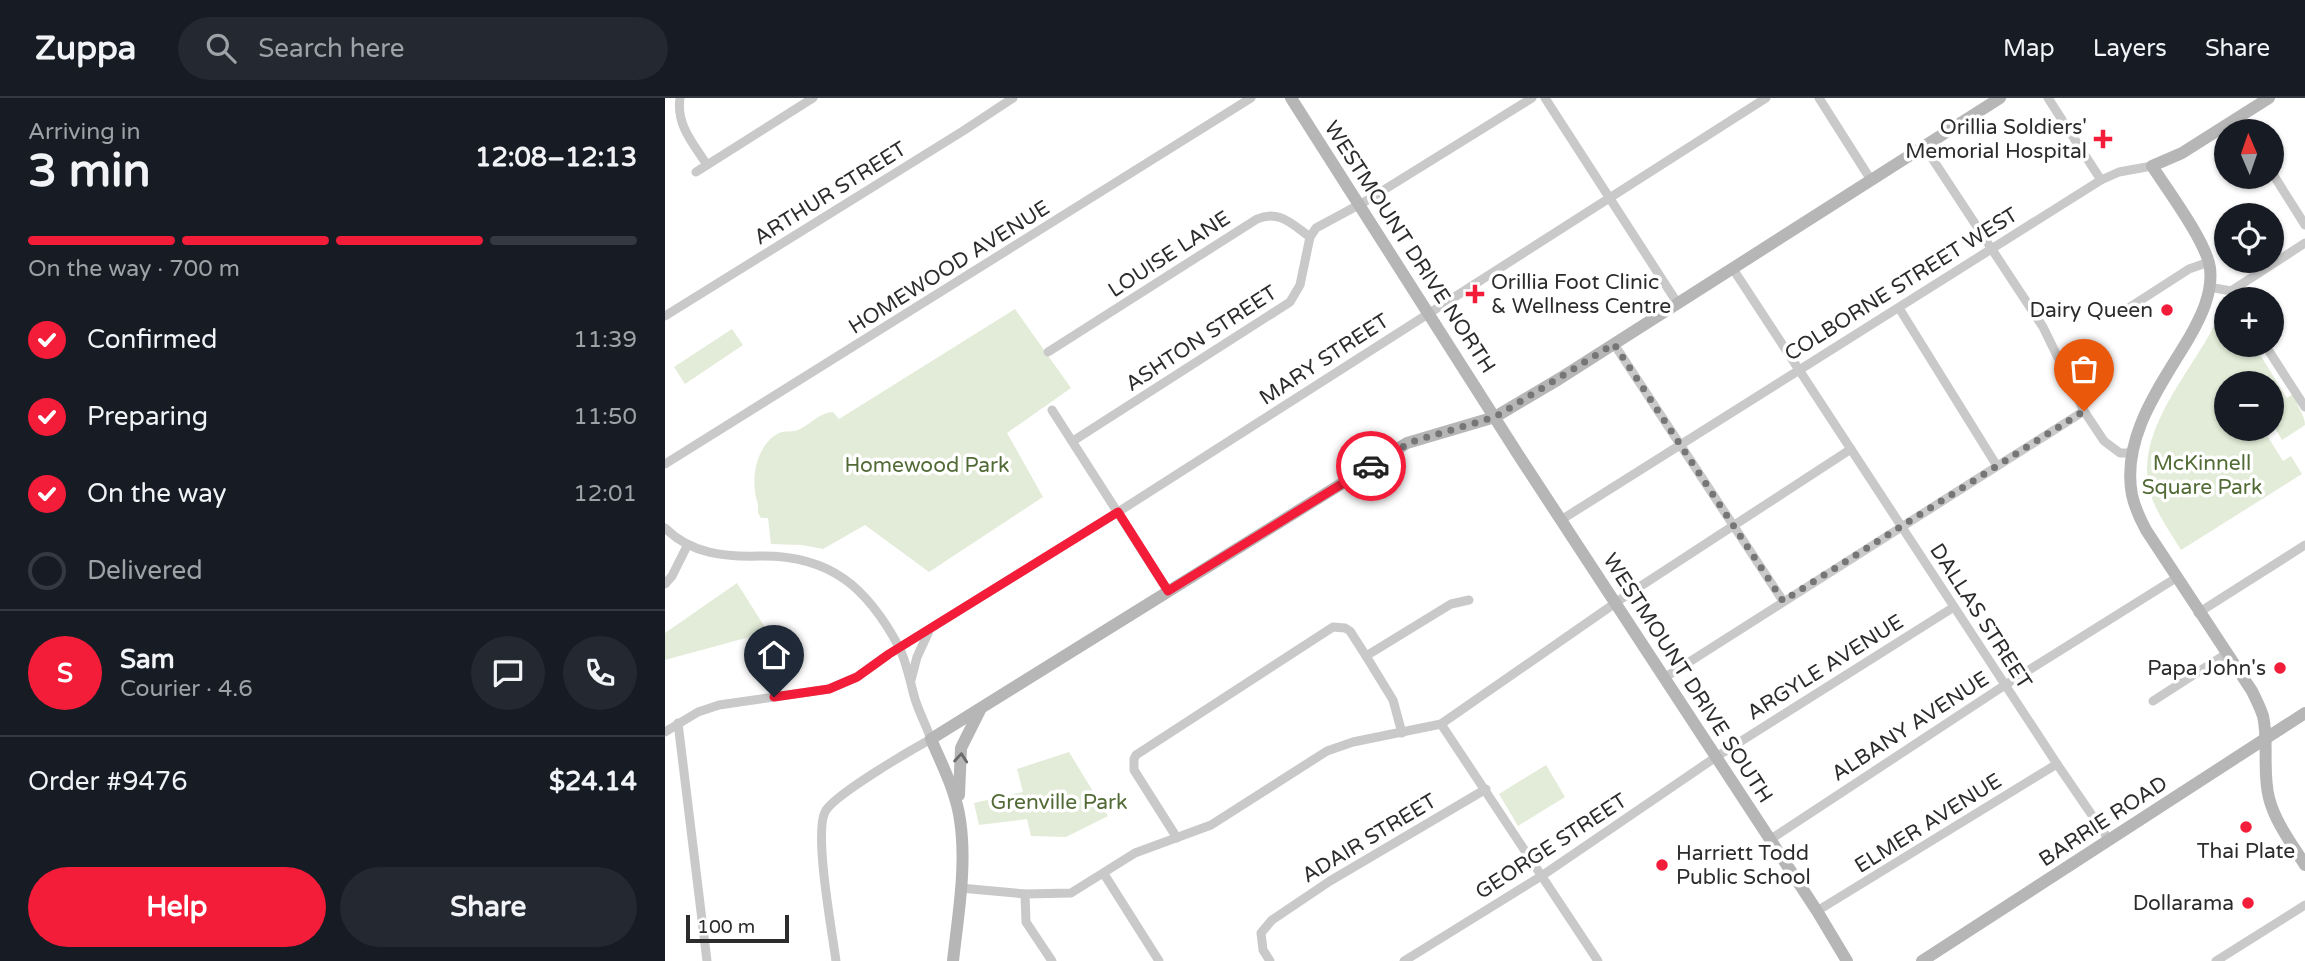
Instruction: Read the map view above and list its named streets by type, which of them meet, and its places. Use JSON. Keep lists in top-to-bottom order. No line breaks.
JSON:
{"streets":{"street":["ARTHUR STREET","WESTMOUNT DRIVE NORTH","LOUISE LANE","HOMEWOOD AVENUE","COLBORNE STREET WEST","ASHTON STREET","MARY STREET","DALLAS STREET","ARGYLE AVENUE","WESTMOUNT DRIVE SOUTH","ALBANY AVENUE","BARRIE ROAD","ELMER AVENUE","ADAIR STREET","GEORGE STREET"]},"crossings":[["WESTMOUNT DRIVE NORTH","MARY STREET"],["WESTMOUNT DRIVE NORTH","WESTMOUNT DRIVE SOUTH"],["LOUISE LANE","ASHTON STREET"],["COLBORNE STREET WEST","DALLAS STREET"],["COLBORNE STREET WEST","WESTMOUNT DRIVE SOUTH"],["DALLAS STREET","ARGYLE AVENUE"],["DALLAS STREET","ALBANY AVENUE"],["DALLAS STREET","BARRIE ROAD"],["DALLAS STREET","ELMER AVENUE"],["ARGYLE AVENUE","WESTMOUNT DRIVE SOUTH"],["ARGYLE AVENUE","GEORGE STREET"],["WESTMOUNT DRIVE SOUTH","ALBANY AVENUE"],["WESTMOUNT DRIVE SOUTH","ELMER AVENUE"],["WESTMOUNT DRIVE SOUTH","GEORGE STREET"]],"parks":["McKinnell Square Park","Homewood Park","Grenville Park"],"places":{"health":["Orillia Soldiers' Memorial Hospital","Orillia Foot Clinic & Wellness Centre"],"other":["Dairy Queen","Papa John's","Thai Plate","Harriett Todd Public School","Dollarama"]},"scale_bar":"100 m","north":"top","page":{"header":"Zuppa","search":"Search here","nav":["Map","Layers","Share"],"heading":["3 min","Arriving in","12:08–12:13"],"panel":["Sam","Courier · 4.6","Order #9476","$24.14"],"map_buttons":["+","−"],"bar":"On the way · 700 m","list":[["Confirmed","11:39"],["Preparing","11:50"],["On the way","12:01"],"Delivered"],"round":"S","buttons":["Help","Share"],"scale":"100 m"}}
